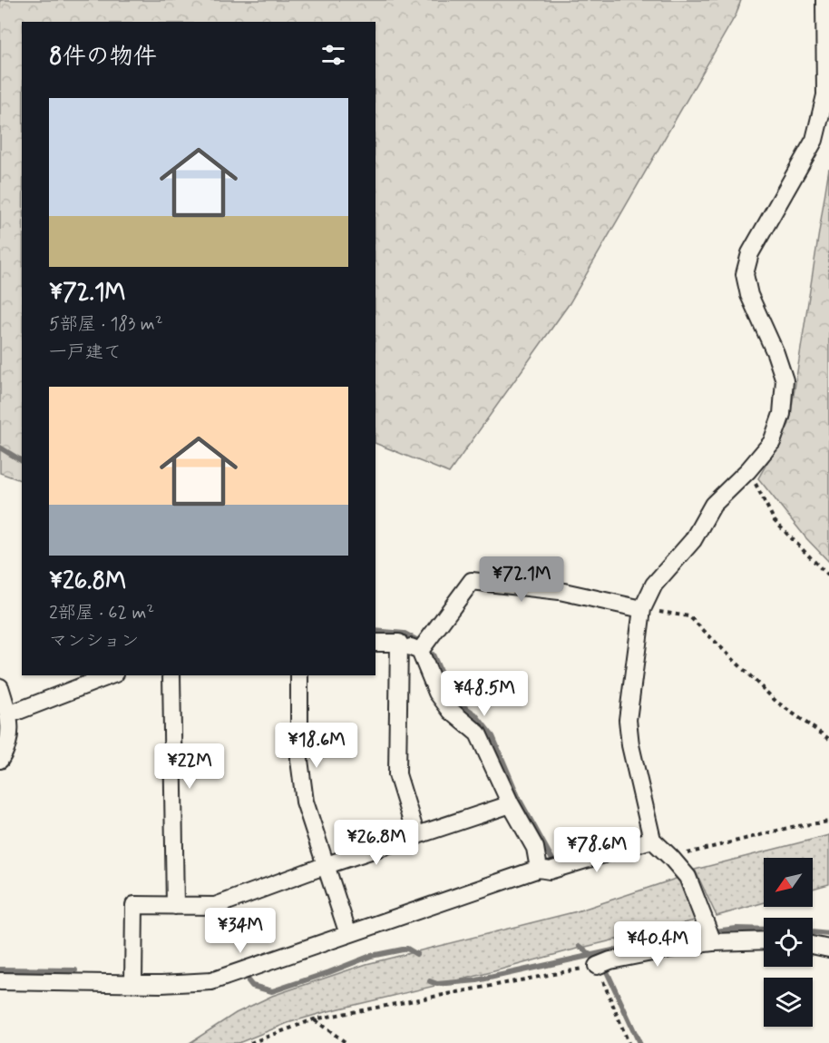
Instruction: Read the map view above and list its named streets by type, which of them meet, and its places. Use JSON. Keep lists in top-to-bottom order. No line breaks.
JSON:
{"north":"bottom left","page":{"heading":"8件の物件","list":[{"name":"¥72.1M","note":"5部屋 · 183 m² · 一戸建て"},{"name":"¥26.8M","note":"2部屋 · 62 m² · マンション"}],"price":["¥72.1M","¥48.5M","¥18.6M","¥22M","¥26.8M","¥78.6M","¥34M","¥40.4M"]}}
